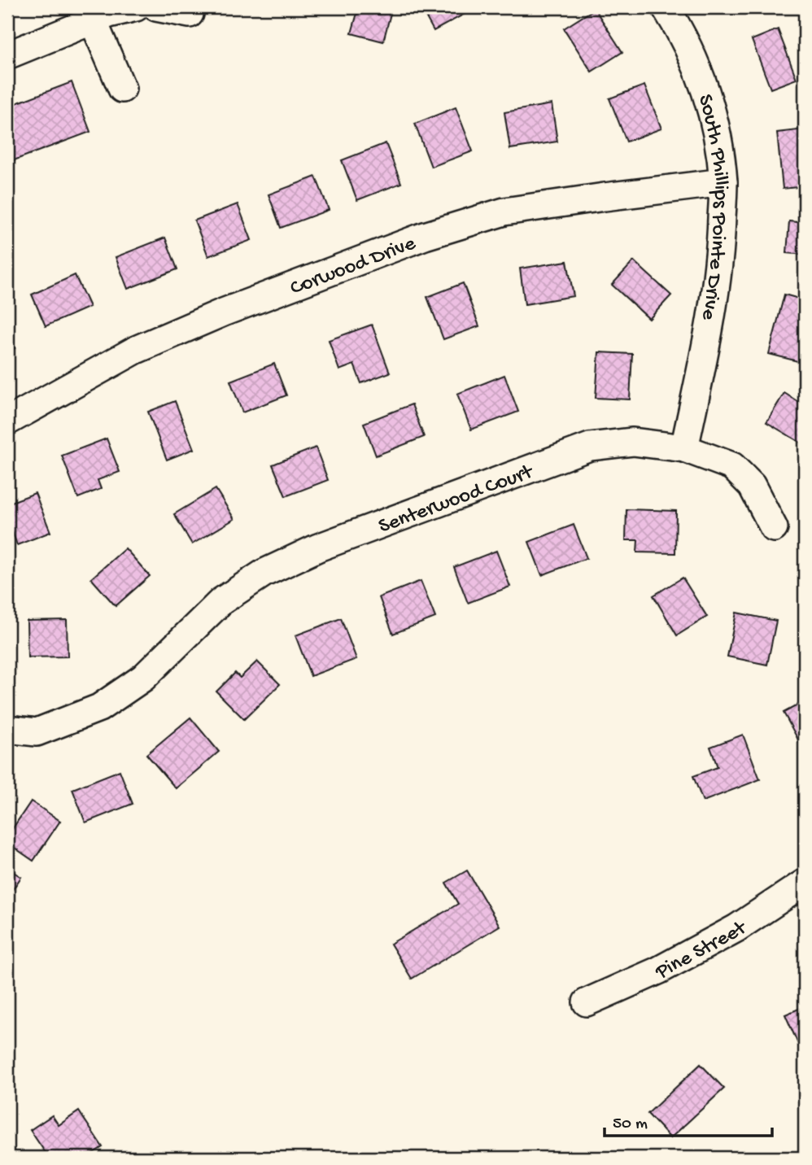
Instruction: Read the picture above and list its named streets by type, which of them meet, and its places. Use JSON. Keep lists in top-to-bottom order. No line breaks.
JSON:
{"streets":{"street":["South Phillips Pointe Drive","Corwood Drive","Senterwood Court","Pine Street"]},"crossings":[["South Phillips Pointe Drive","Corwood Drive"],["South Phillips Pointe Drive","Senterwood Court"]],"scale_bar":"50 m"}
